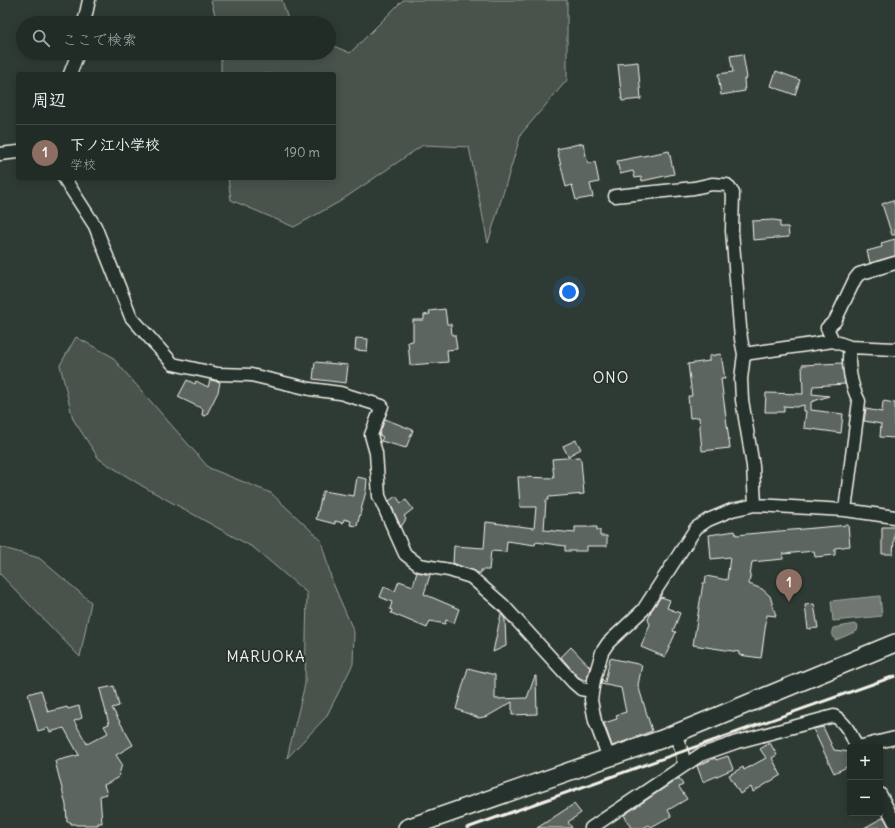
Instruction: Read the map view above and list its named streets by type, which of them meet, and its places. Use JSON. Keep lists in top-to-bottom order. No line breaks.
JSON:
{"districts":["ONO","MARUOKA"],"page":{"search":"ここで検索","heading":"周辺","list":[{"mark":"1","name":"下ノ江小学校","note":"学校","value":"190 m"}],"pins":"1","map_buttons":["+","−"]}}
